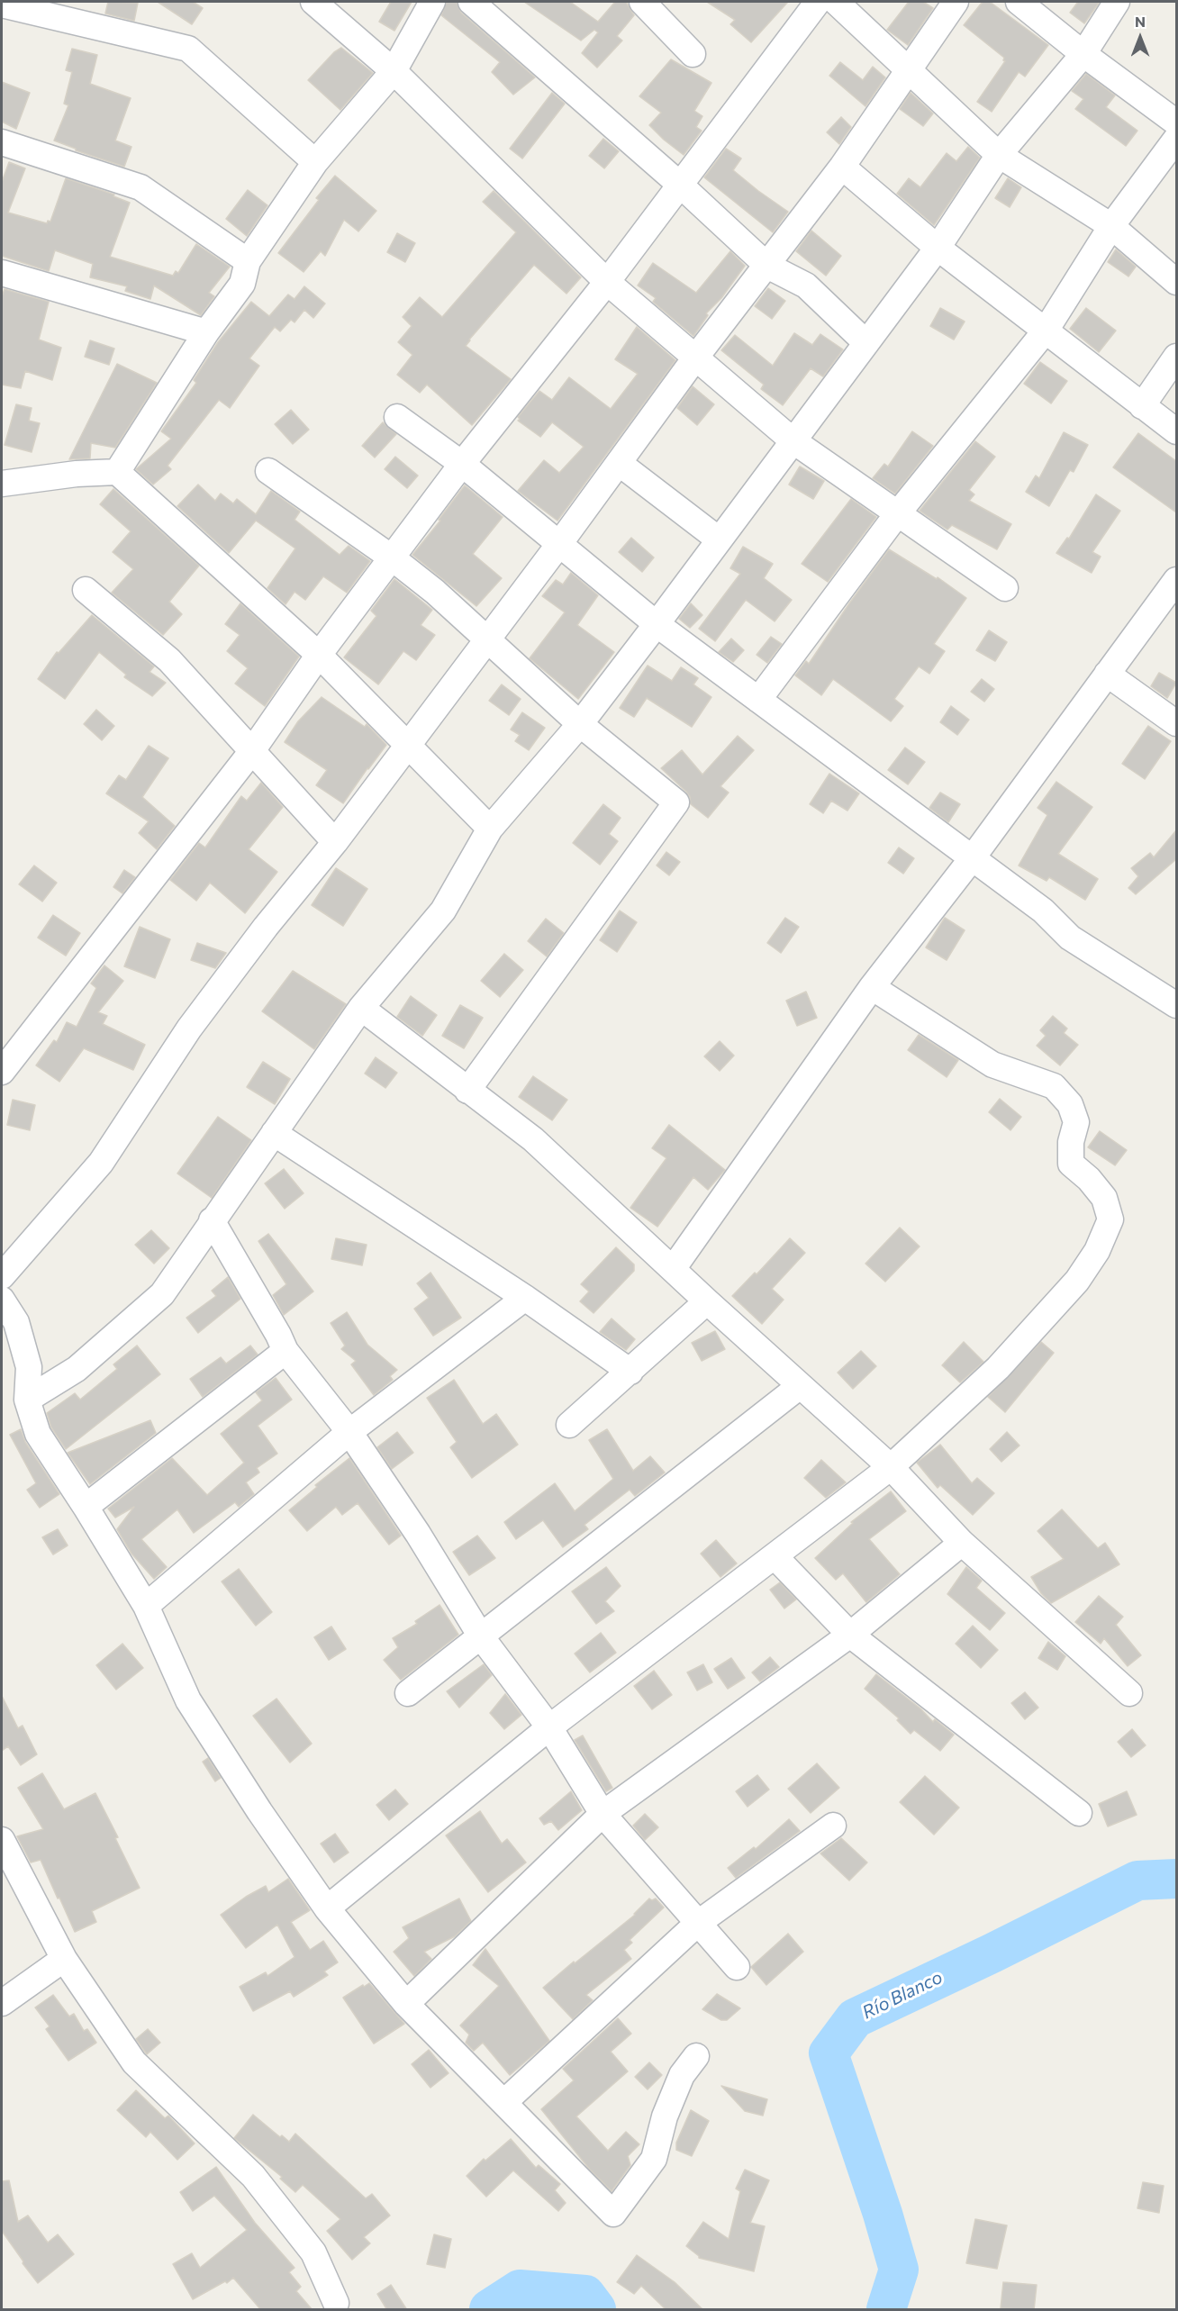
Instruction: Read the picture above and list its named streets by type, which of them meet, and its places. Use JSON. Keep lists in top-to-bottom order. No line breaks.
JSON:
{"water":["Río Blanco"],"north":"top"}
